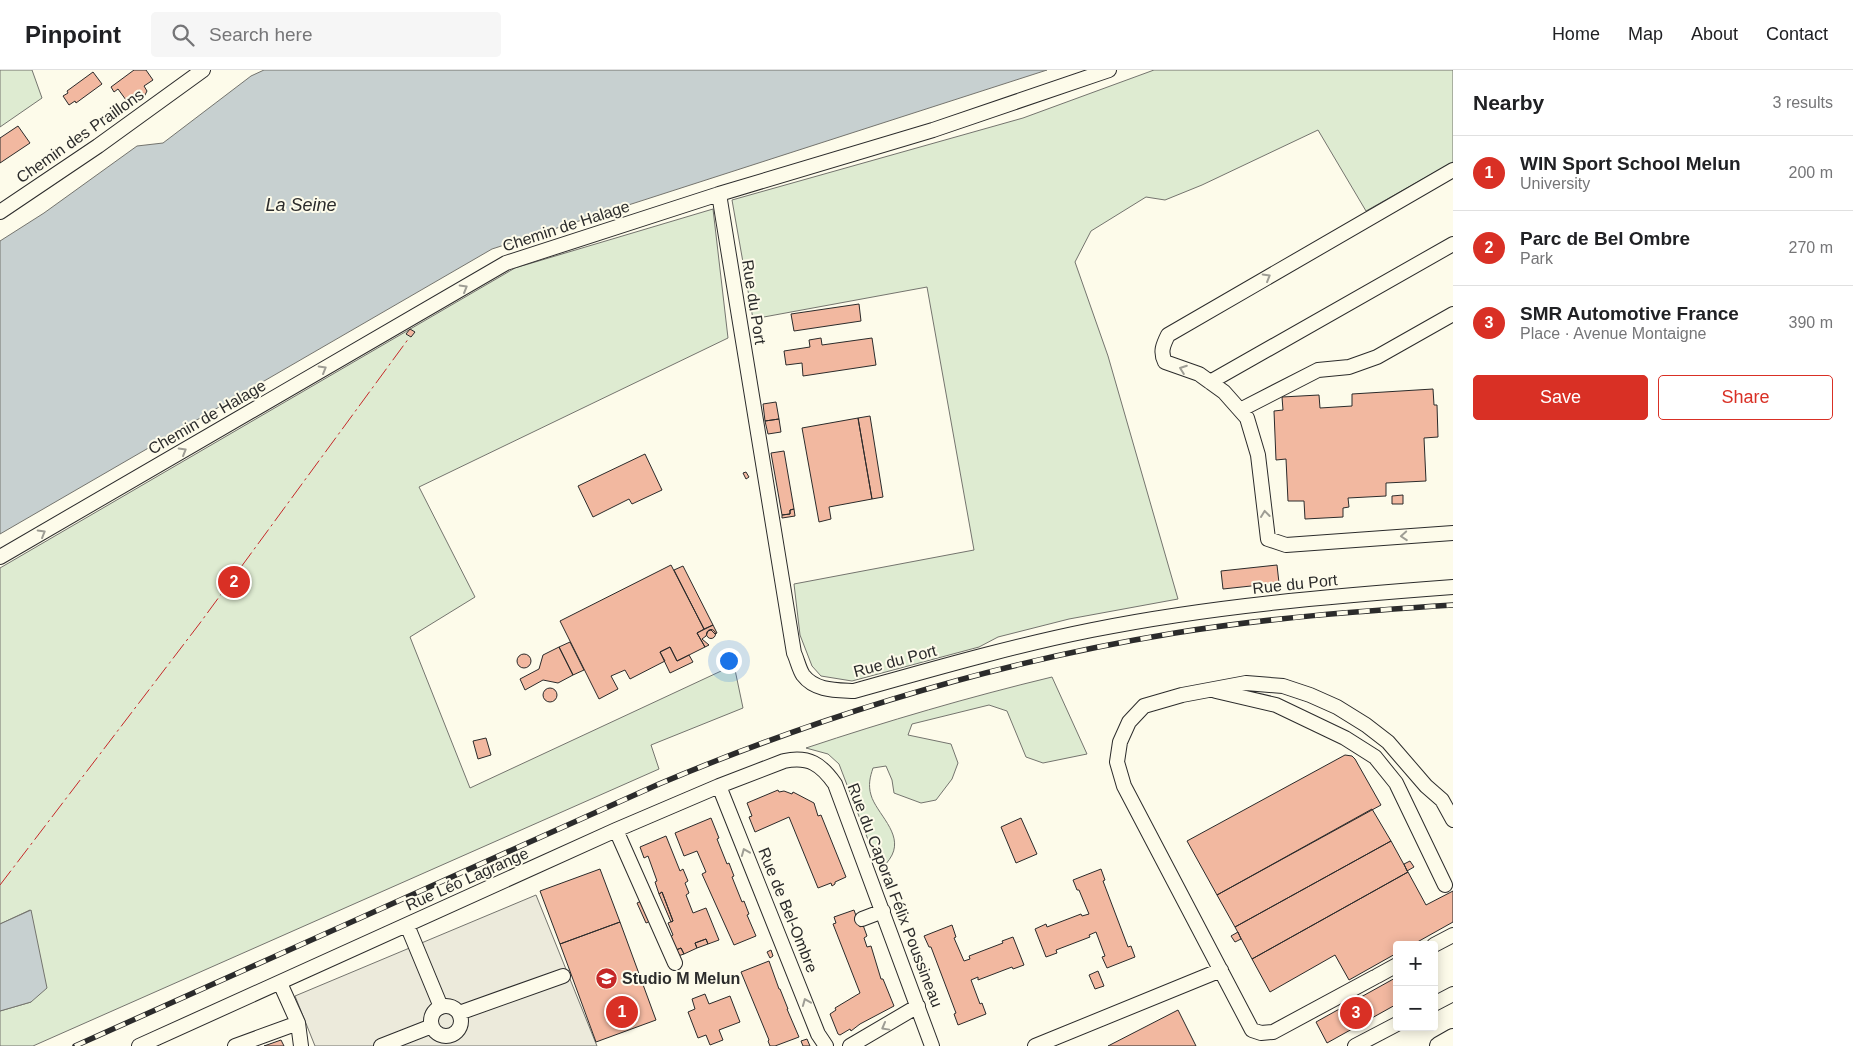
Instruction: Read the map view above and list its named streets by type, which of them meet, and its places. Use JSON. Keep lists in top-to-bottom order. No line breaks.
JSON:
{"streets":{"street":["Chemin des Praillons","Chemin de Halage","Rue du Port","Rue Léo Lagrange","Rue du Caporal Félix Poussineau","Rue de Bel-Ombre"]},"crossings":[["Chemin de Halage","Rue du Port"],["Rue Léo Lagrange","Rue du Caporal Félix Poussineau"],["Rue Léo Lagrange","Rue de Bel-Ombre"]],"one_way":["Chemin de Halage"],"water":["La Seine"],"places":{"school or university":["Studio M Melun"]},"page":{"header":"Pinpoint","search":"Search here","nav":["Home","Map","About","Contact"],"heading":["Nearby","3 results"],"list":[{"mark":"1","name":"WIN Sport School Melun","note":"University","value":"200 m"},{"mark":"2","name":"Parc de Bel Ombre","note":"Park","value":"270 m"},{"mark":"3","name":"SMR Automotive France","note":"Place · Avenue Montaigne","value":"390 m"}],"buttons":["Save","Share"],"pins":["2","1","3"],"map_buttons":["+","−"]}}
